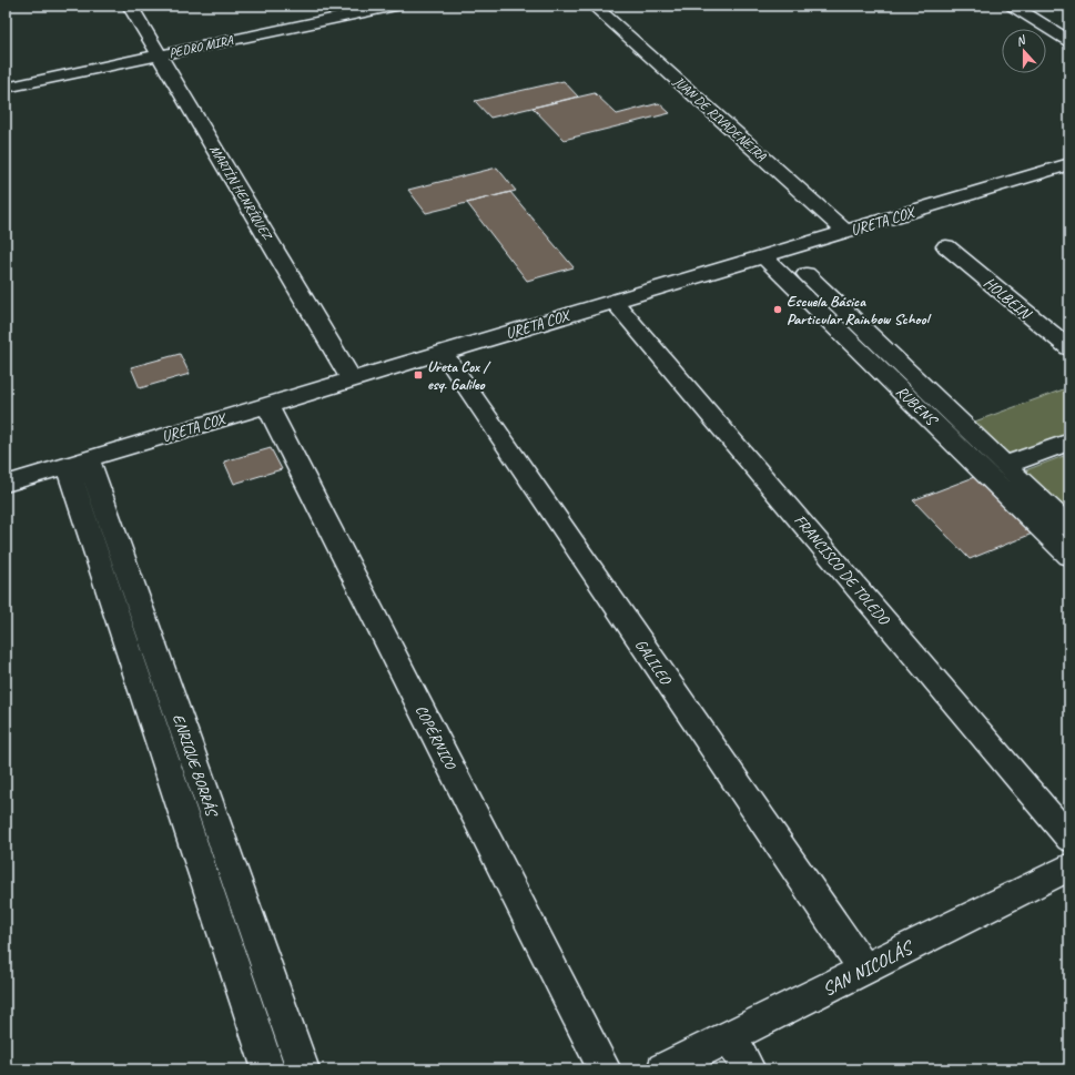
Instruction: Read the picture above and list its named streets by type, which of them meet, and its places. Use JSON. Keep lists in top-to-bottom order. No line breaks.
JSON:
{"streets":{"street":["PEDRO MIRA","JUAN DE RIVADENEIRA","MARTÍN HENRÍQUEZ","URETA COX","HOLBEIN","RUBENS","FRANCISCO DE TOLEDO","GALILEO","COPÉRNICO","ENRIQUE BORRÁS","SAN NICOLÁS"]},"crossings":[["PEDRO MIRA","MARTÍN HENRÍQUEZ"],["JUAN DE RIVADENEIRA","URETA COX"],["MARTÍN HENRÍQUEZ","URETA COX"],["URETA COX","RUBENS"],["URETA COX","FRANCISCO DE TOLEDO"],["URETA COX","GALILEO"],["URETA COX","COPÉRNICO"],["URETA COX","ENRIQUE BORRÁS"],["GALILEO","SAN NICOLÁS"]],"places":{"other":["Escuela Básica Particular Rainbow School"],"transit":["Ureta Cox / esq. Galileo"]},"north":"top"}
